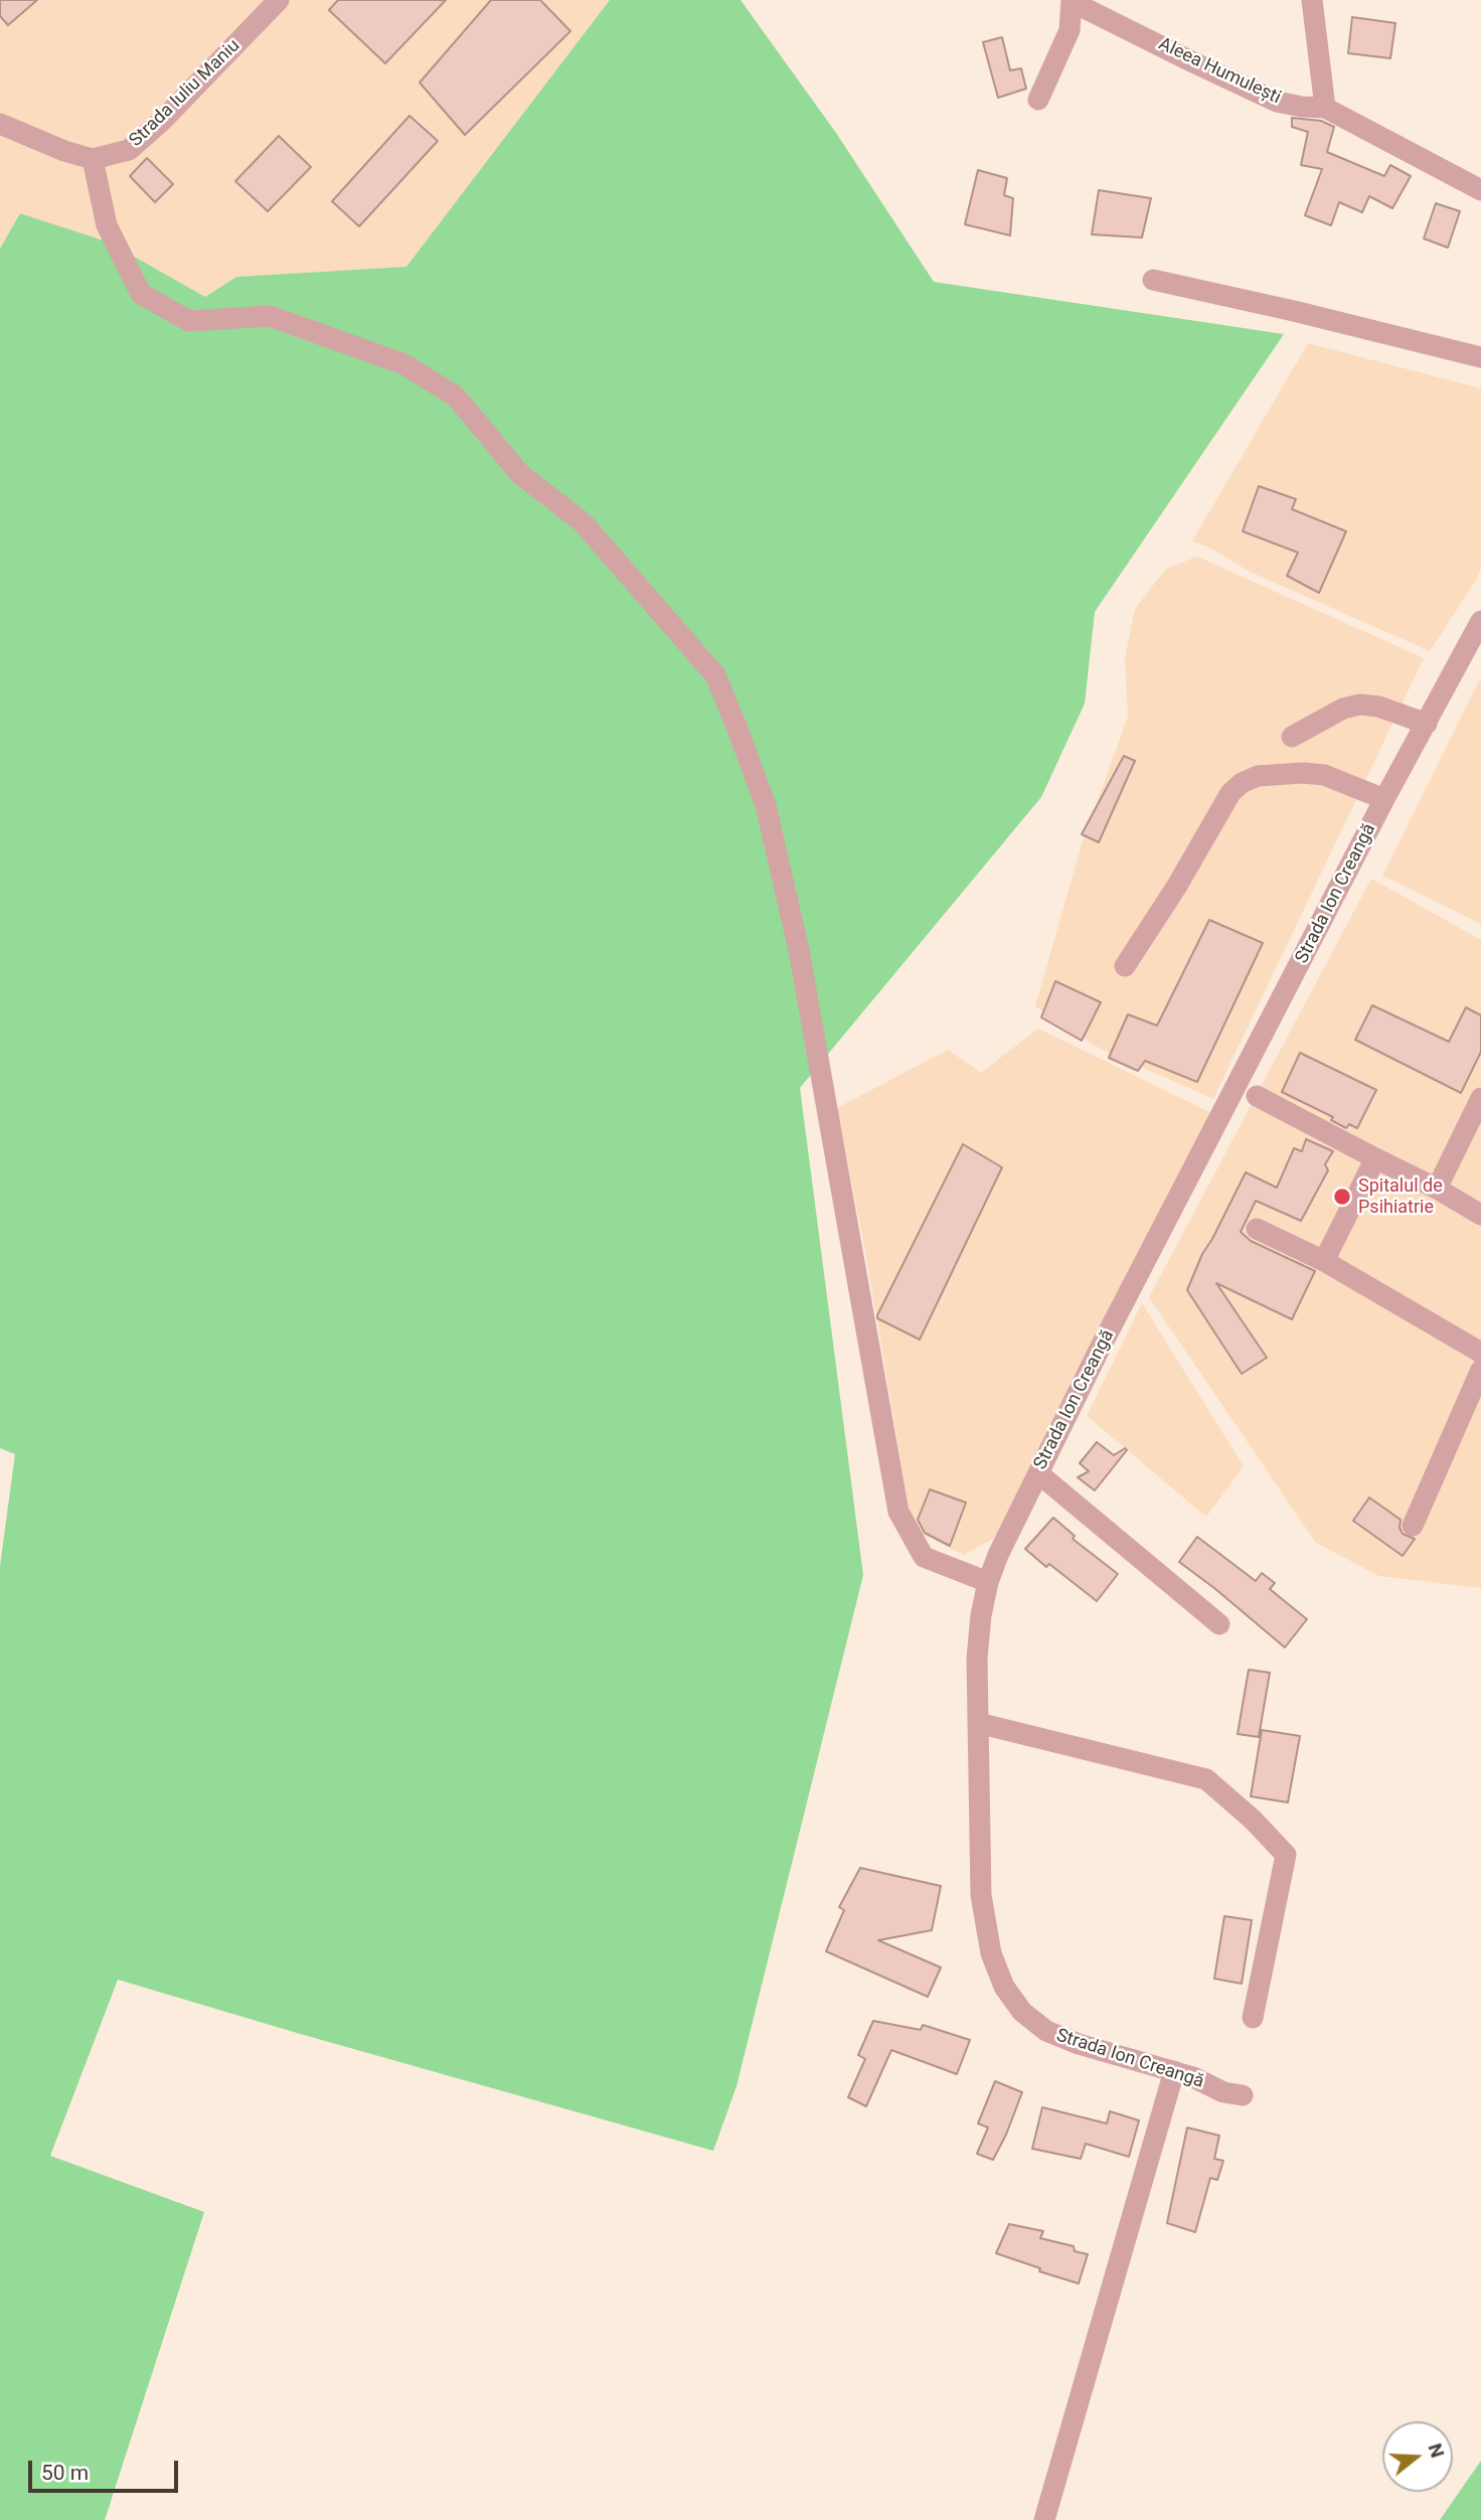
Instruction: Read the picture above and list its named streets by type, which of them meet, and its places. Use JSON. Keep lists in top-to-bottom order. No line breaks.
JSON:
{"streets":{"street":["Aleea Humulești","Strada Iuliu Maniu","Strada Ion Creangă"]},"places":["Spitalul de Psihiatrie"],"scale_bar":"50 m","north":"right"}
